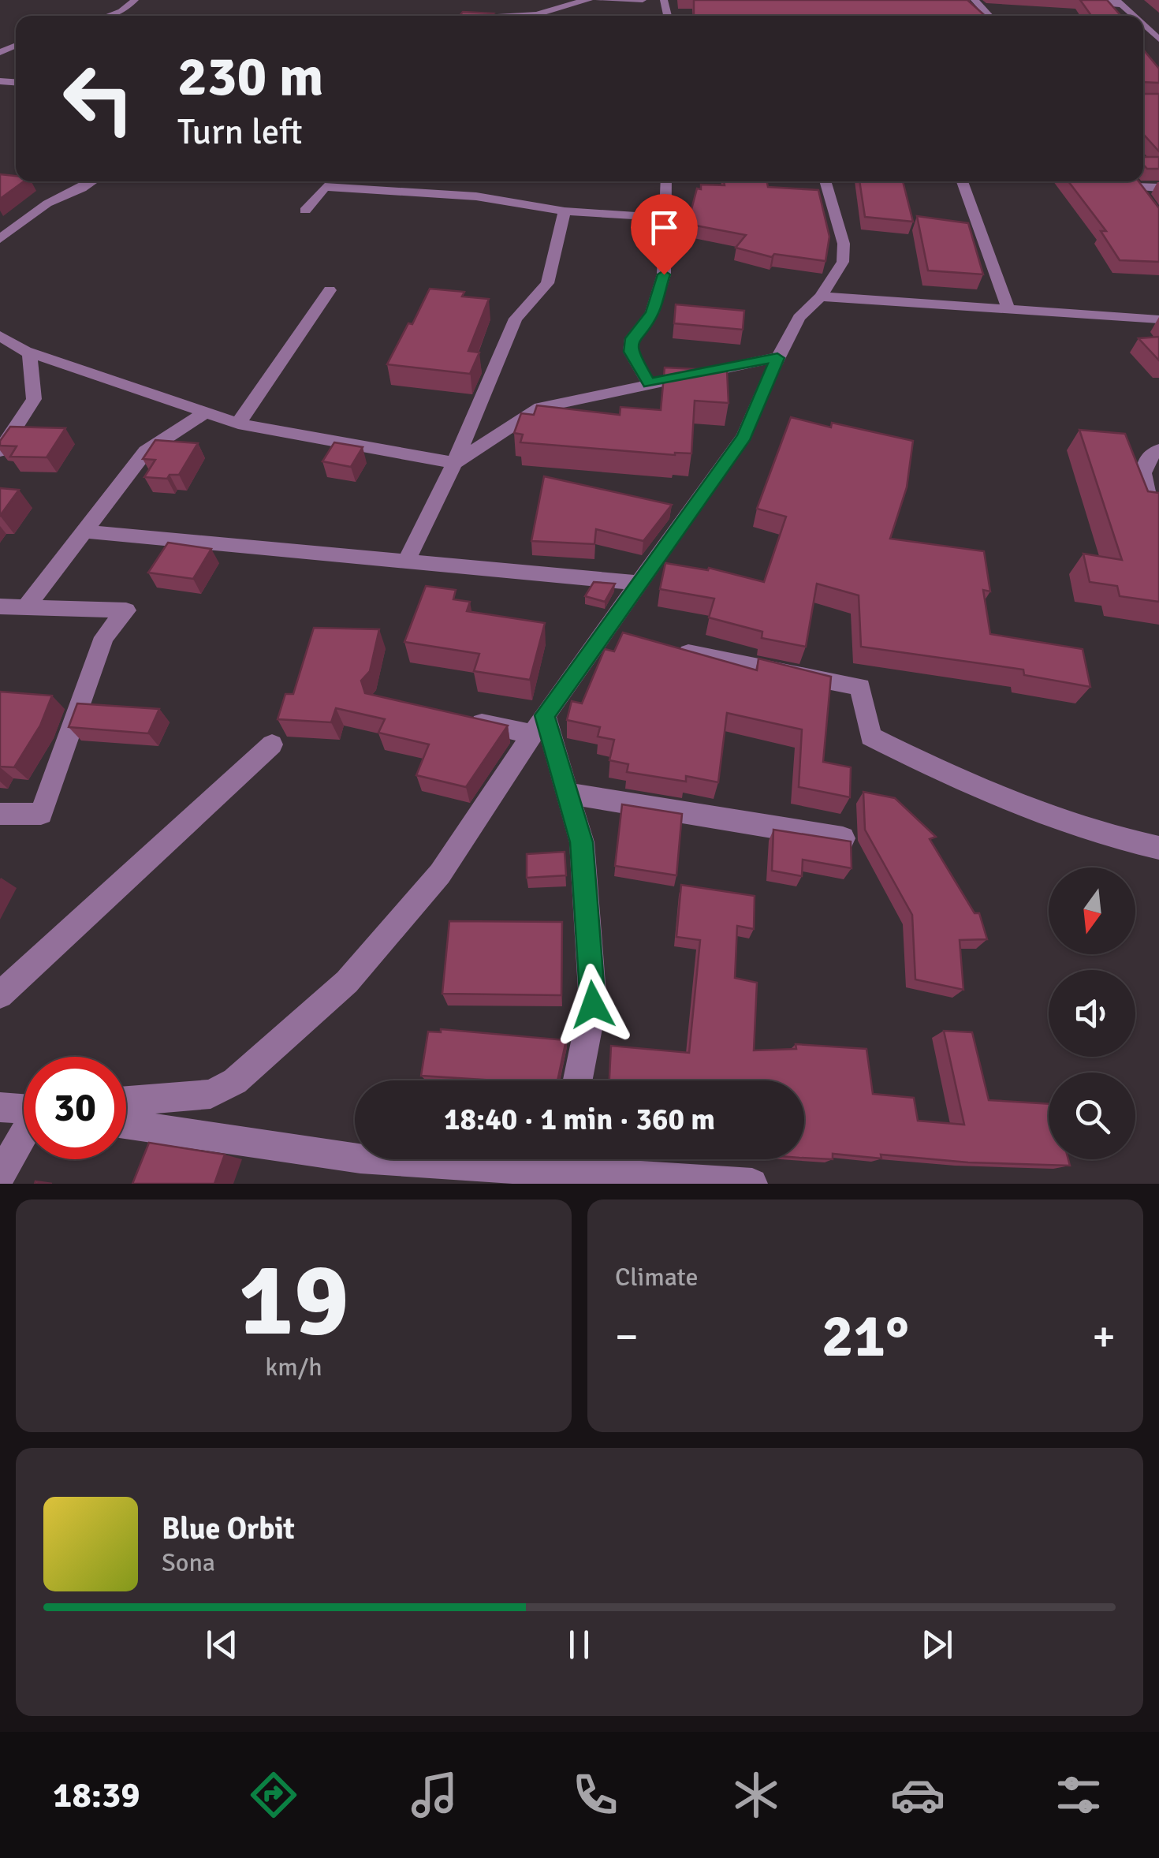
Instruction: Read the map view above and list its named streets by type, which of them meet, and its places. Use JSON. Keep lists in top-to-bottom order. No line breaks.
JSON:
{"north":"bottom","page":{"turn":["230 m","Turn left"],"limit":"30","trip":"18:40 · 1 min · 360 m","tile":[["19","km/h"],"Climate"],"heat":["−","21°","+"],"song":["Blue Orbit","Sona"],"tabs":"18:39"}}
